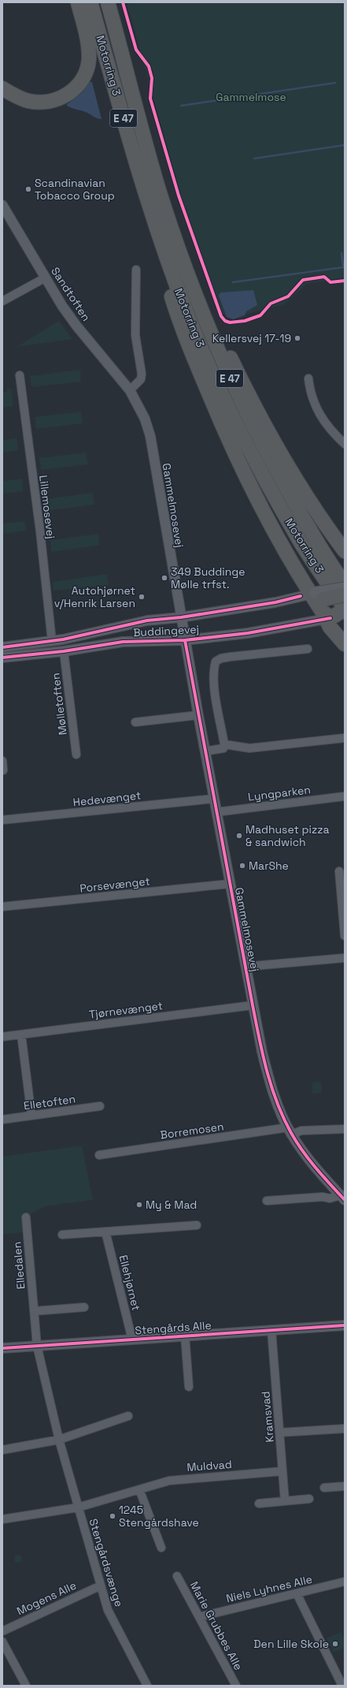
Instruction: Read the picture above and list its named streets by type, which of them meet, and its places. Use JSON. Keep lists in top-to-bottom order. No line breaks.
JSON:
{"streets":{"highway":["Motorring 3","E 47"],"main road":["Buddingevej"],"street":["Sandtoften","Gammelmosevej","Lillemosevej","Mølletoften","Lyngparken","Hedevænget","Porsevænget","Tjørnevænget","Elletoften","Borremosen","Elledalen","Ellehjørnet","Stengårds Alle","Kramsvad","Muldvad","Stengårdsvænge","Niels Lyhnes Alle","Mogens Alle","Marie Grubbes Alle"]},"crossings":[["Sandtoften","Gammelmosevej"],["Gammelmosevej","Buddingevej"],["Gammelmosevej","Lyngparken"],["Gammelmosevej","Hedevænget"],["Gammelmosevej","Porsevænget"],["Gammelmosevej","Tjørnevænget"],["Gammelmosevej","Borremosen"],["Lillemosevej","Buddingevej"],["Buddingevej","Mølletoften"],["Elledalen","Stengårds Alle"],["Elledalen","Stengårdsvænge"],["Ellehjørnet","Stengårds Alle"],["Stengårds Alle","Kramsvad"],["Stengårds Alle","Stengårdsvænge"],["Kramsvad","Muldvad"],["Muldvad","Stengårdsvænge"],["Stengårdsvænge","Mogens Alle"],["Niels Lyhnes Alle","Marie Grubbes Alle"]],"parks":["Gammelmose"],"places":["Scandinavian Tobacco Group","Kellersvej 17-19","349 Buddinge Mølle trfst.","Autohjørnet v/Henrik Larsen","Madhuset pizza & sandwich","MarShe","My & Mad","1245 Stengårdshave","Den Lille Skole"]}
